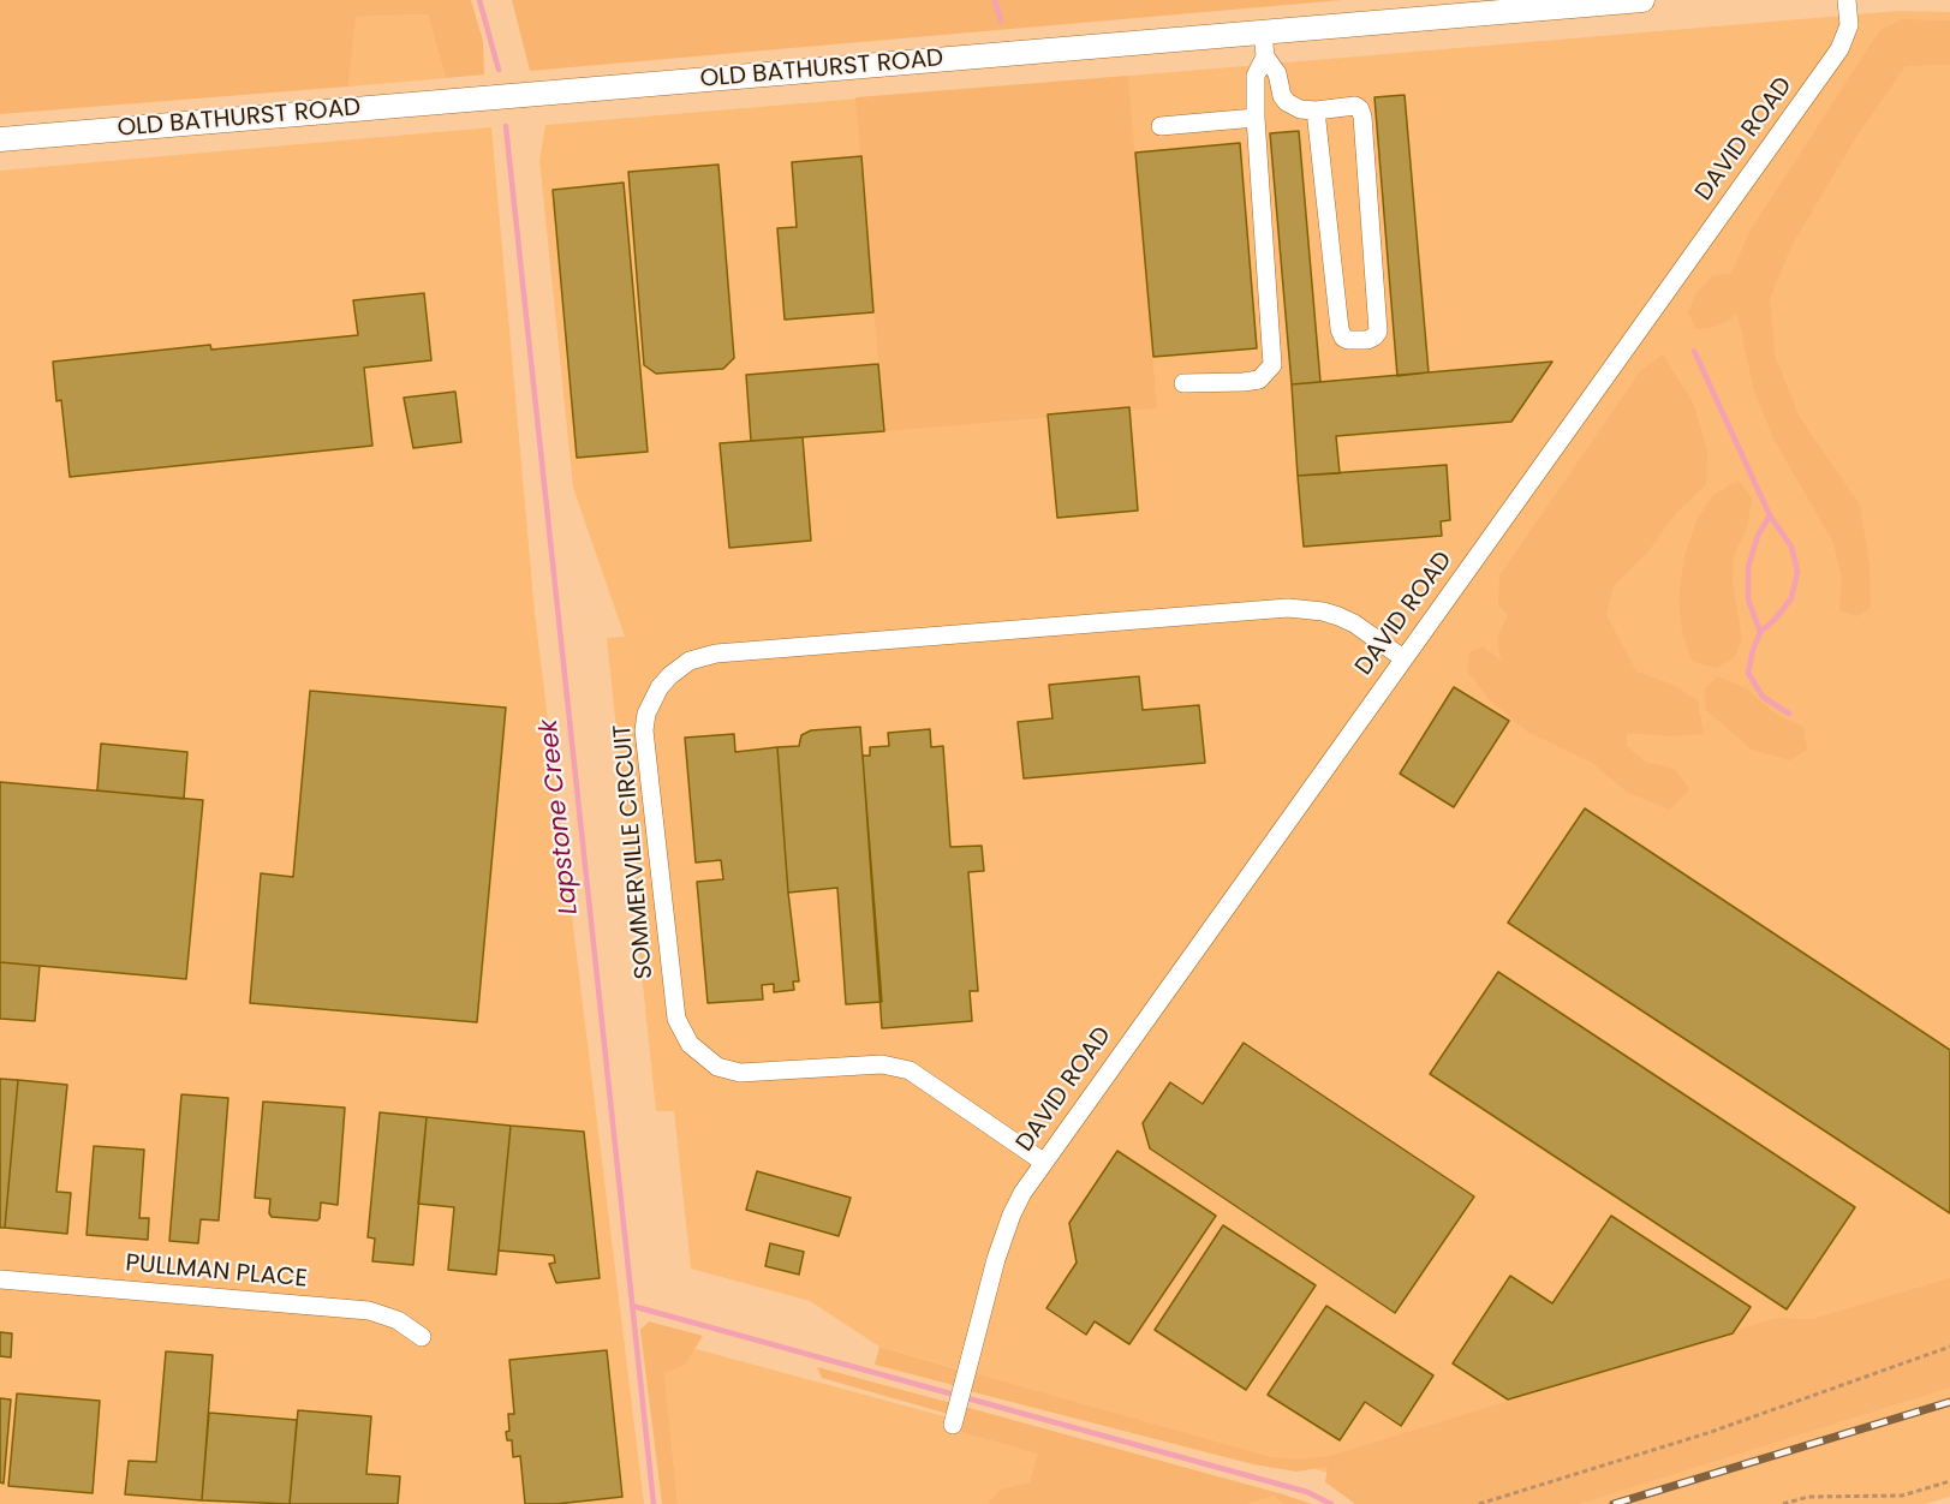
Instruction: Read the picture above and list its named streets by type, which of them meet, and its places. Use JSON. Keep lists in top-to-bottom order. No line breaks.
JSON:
{"streets":{"main road":["OLD BATHURST ROAD"],"street":["DAVID ROAD","SOMMERVILLE CIRCUIT","PULLMAN PLACE"]},"crossings":[["DAVID ROAD","SOMMERVILLE CIRCUIT"]],"water":["Lapstone Creek"]}
